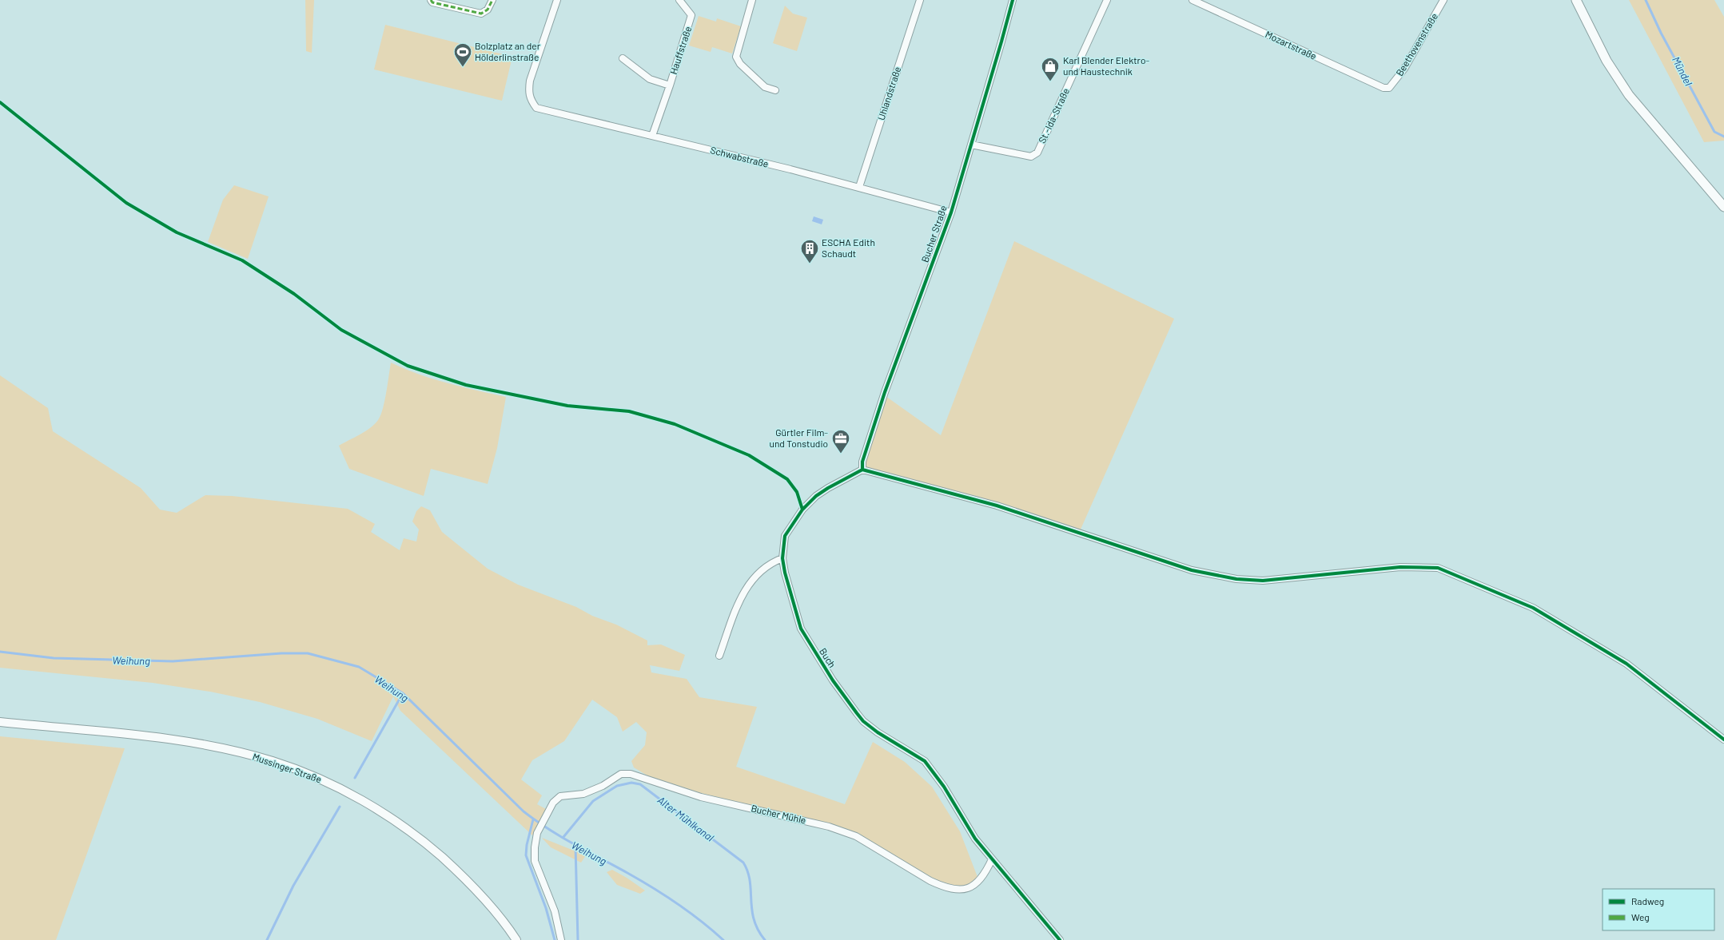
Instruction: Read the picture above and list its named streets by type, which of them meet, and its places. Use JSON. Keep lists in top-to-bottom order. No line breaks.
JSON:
{"streets":{"street":["Beethovenstraße","Mozartstraße","Hauffstraße","Uhlandstraße","St.-Ida-Straße","Schwabstraße","Bucher Straße","Buch","Mussinger Straße","Bucher Mühle"]},"crossings":[["Beethovenstraße","Mozartstraße"],["Hauffstraße","Schwabstraße"],["Uhlandstraße","Schwabstraße"],["St.-Ida-Straße","Bucher Straße"],["Schwabstraße","Bucher Straße"],["Bucher Straße","Buch"],["Buch","Bucher Mühle"]],"water":["Mündel","Weihung","Alter Mühlkanal"],"places":{"sports":["Bolzplatz an der Hölderlinstraße"],"shop":["Karl Blender Elektro- und Haustechnik"],"building":["ESCHA Edith Schaudt"],"office":["Gürtler Film- und Tonstudio"]},"legend":["Radweg","Weg"]}
